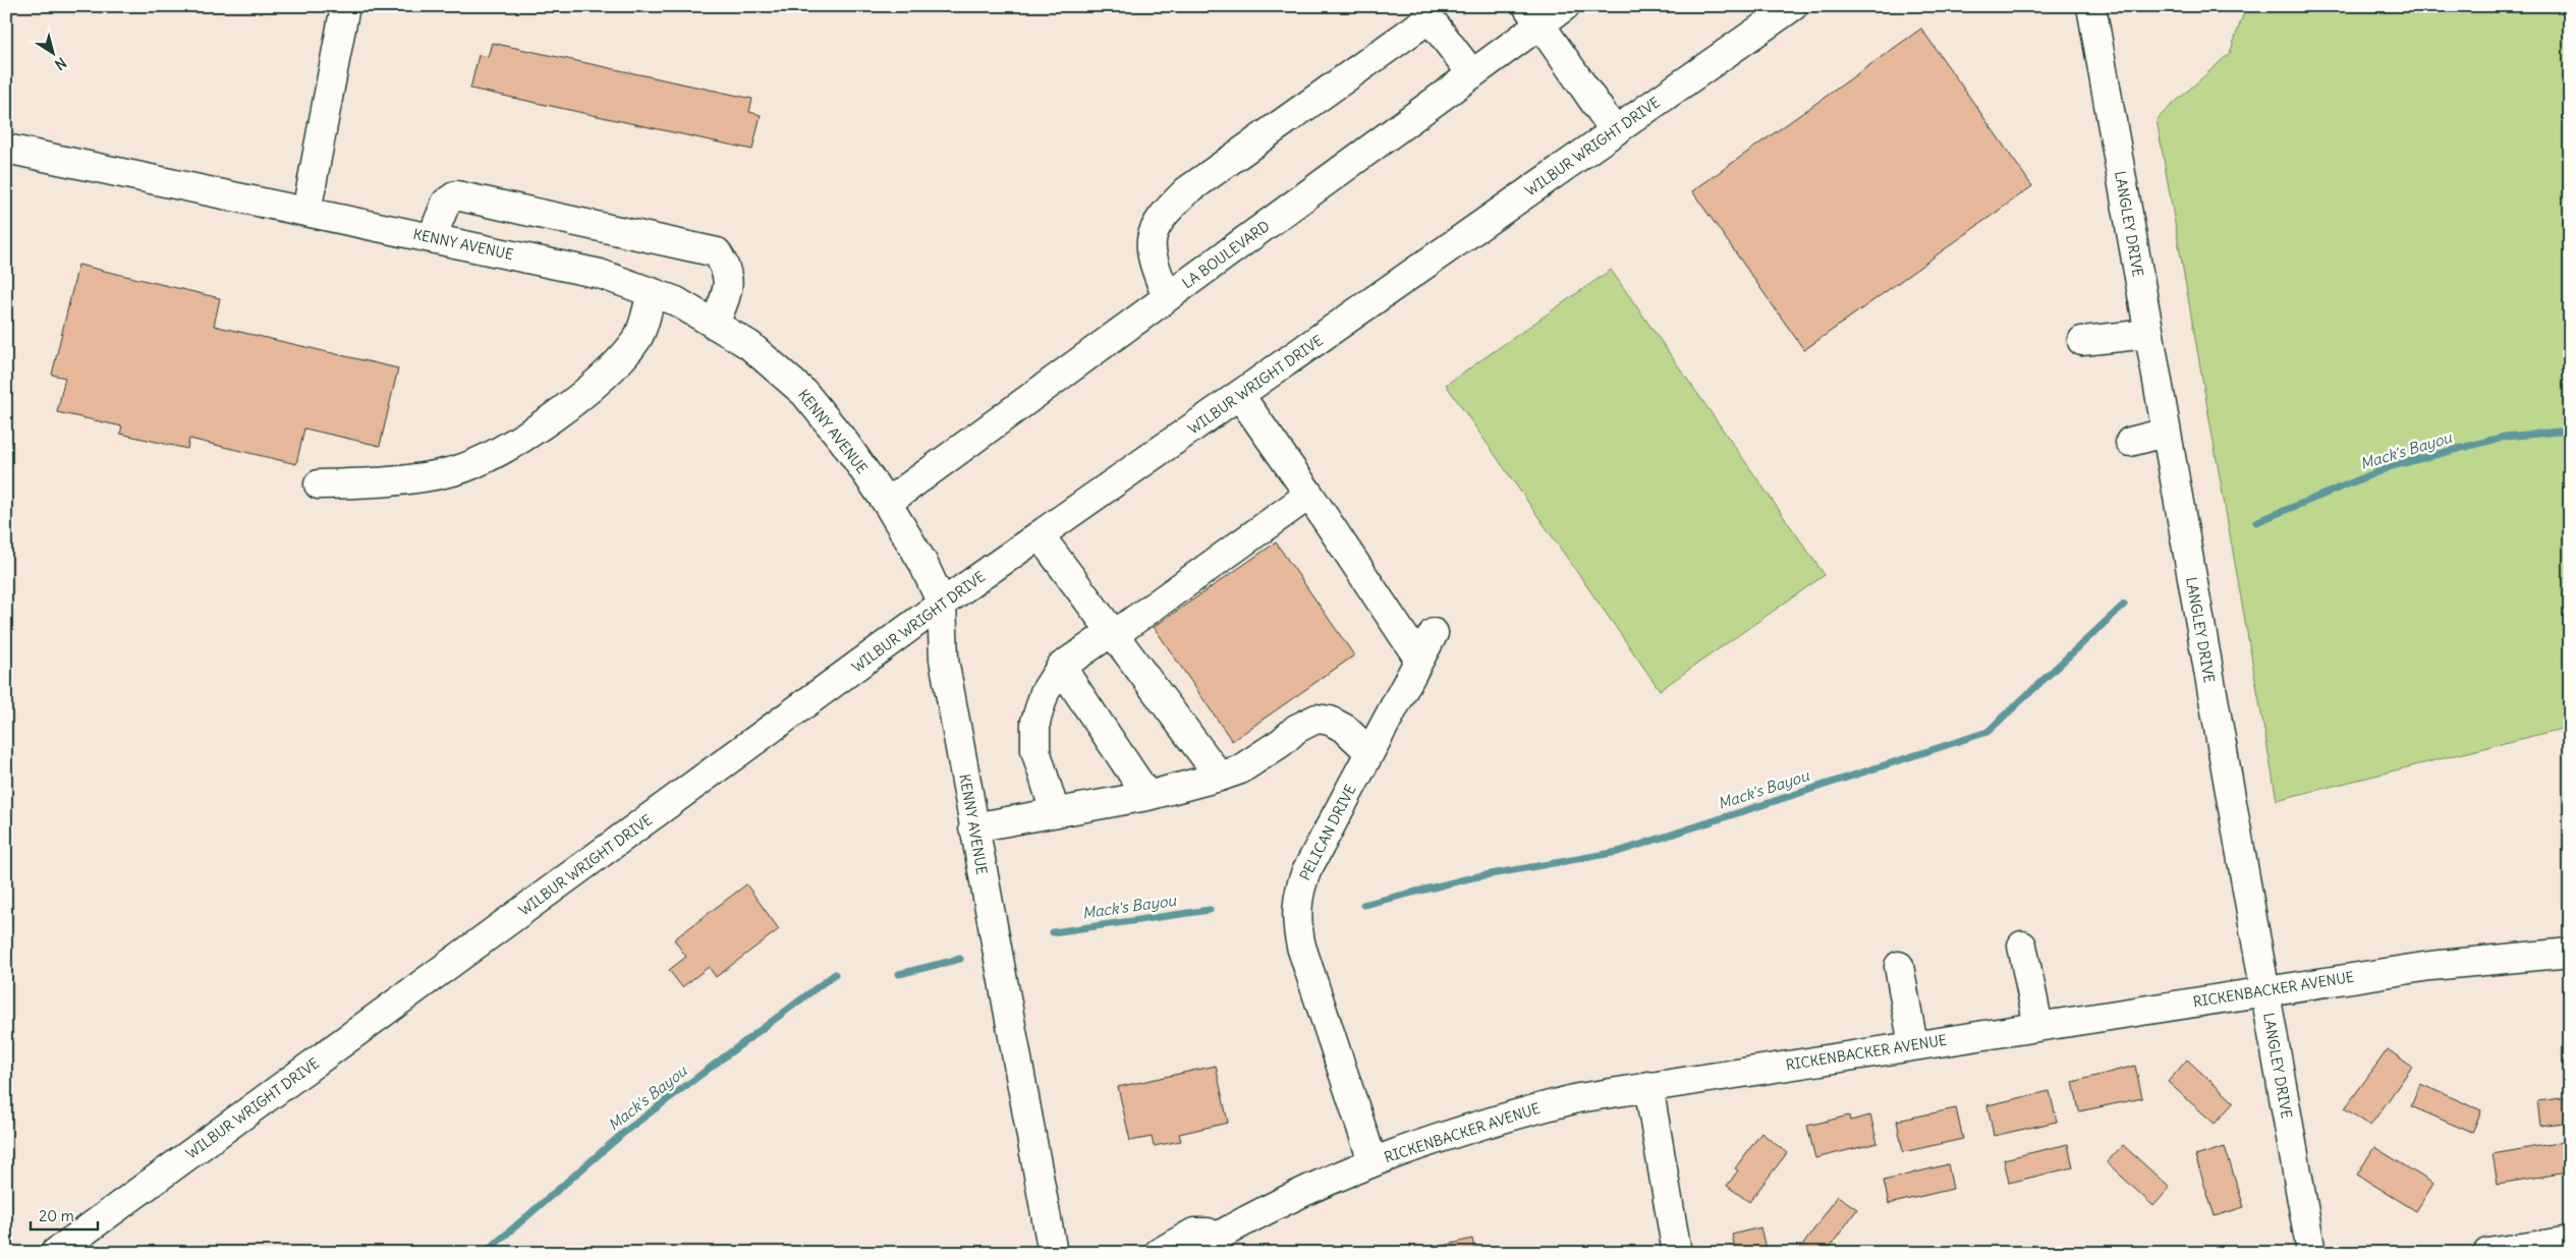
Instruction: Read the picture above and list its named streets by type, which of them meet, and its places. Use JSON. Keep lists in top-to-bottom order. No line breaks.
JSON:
{"streets":{"street":["WILBUR WRIGHT DRIVE","LANGLEY DRIVE","KENNY AVENUE","LA BOULEVARD","PELICAN DRIVE","RICKENBACKER AVENUE"]},"crossings":[["WILBUR WRIGHT DRIVE","KENNY AVENUE"],["LANGLEY DRIVE","RICKENBACKER AVENUE"],["KENNY AVENUE","LA BOULEVARD"],["PELICAN DRIVE","RICKENBACKER AVENUE"]],"water":["Mack's Bayou"],"scale_bar":"20 m","north":"bottom right"}
